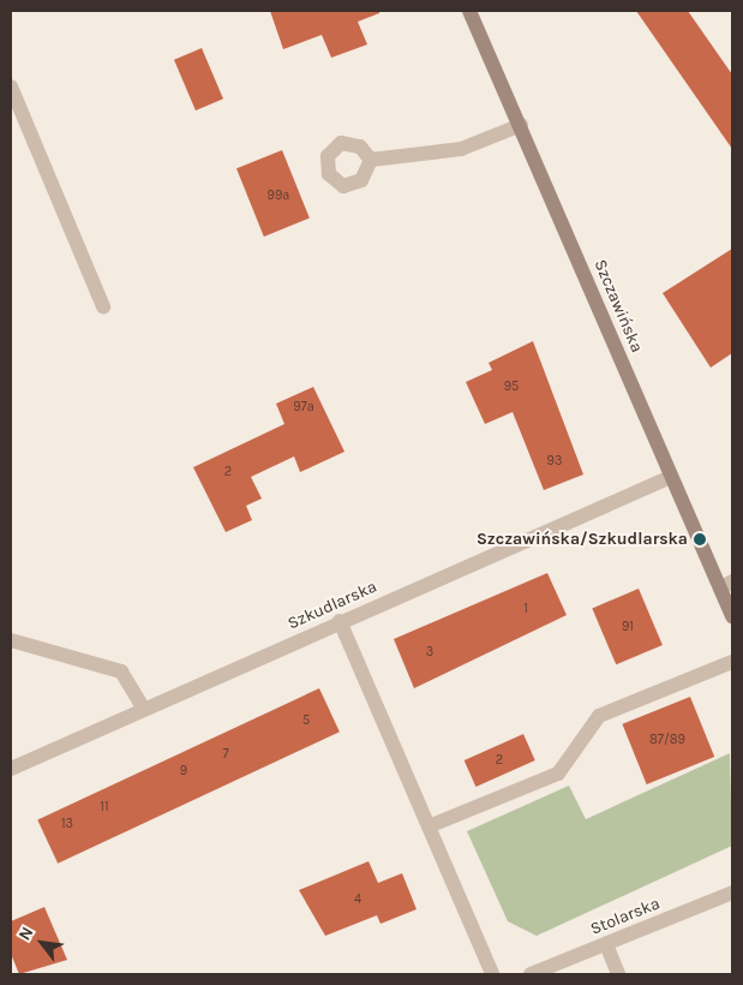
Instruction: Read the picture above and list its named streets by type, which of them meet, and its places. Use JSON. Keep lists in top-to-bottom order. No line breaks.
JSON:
{"streets":{"street":["Szczawińska","Szkudlarska","Stolarska"]},"crossings":[["Szczawińska","Szkudlarska"]],"places":["Szczawińska/Szkudlarska"],"house_numbers":["99a","95","97a","93","2","1","91","3","5","87/89","7","2","9","11","13","4"],"north":"top left"}
